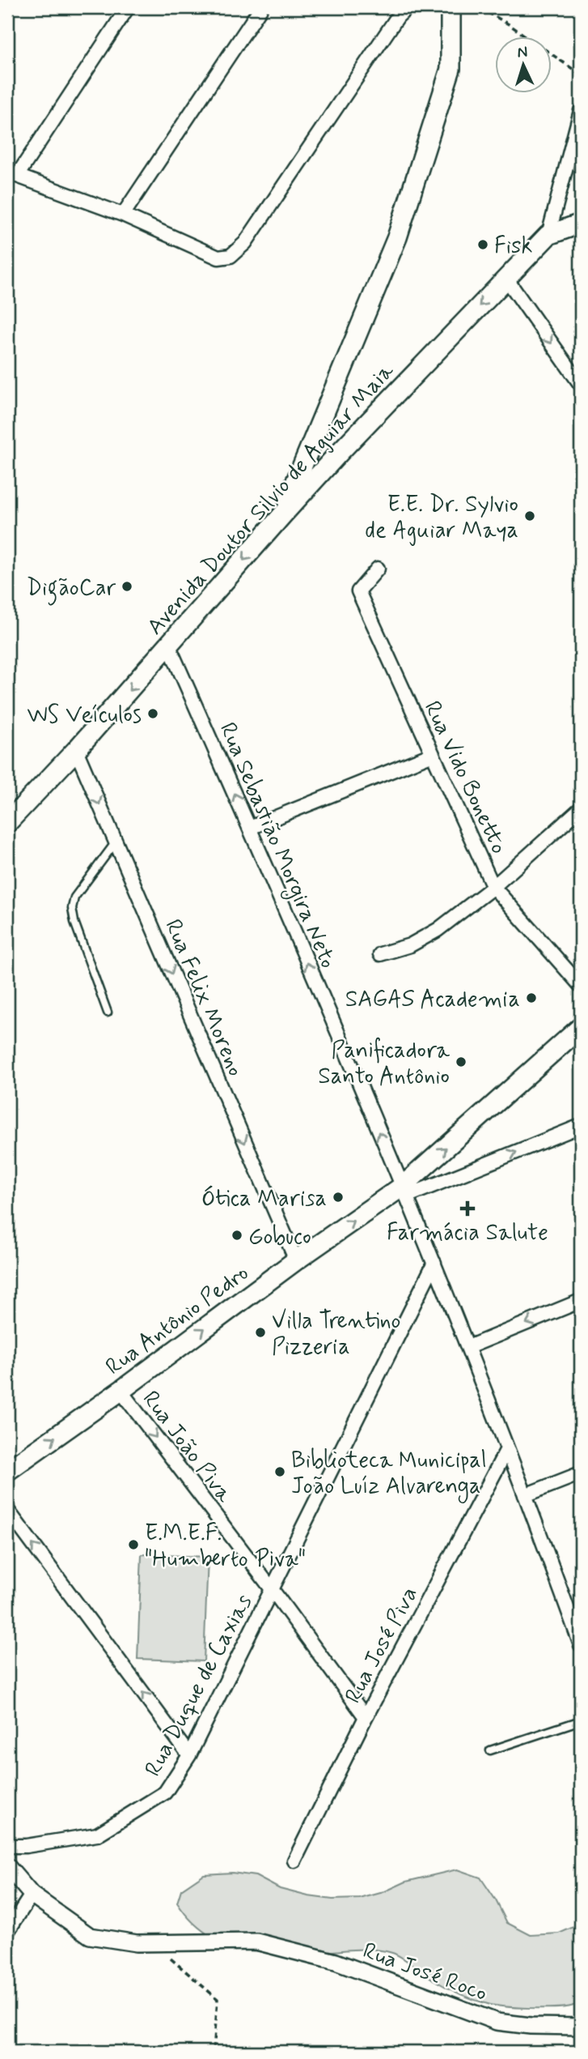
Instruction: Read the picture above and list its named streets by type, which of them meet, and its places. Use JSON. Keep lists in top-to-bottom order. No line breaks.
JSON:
{"streets":{"main road":["Avenida Doutor Silvio de Aguiar Maia","Rua Antônio Pedro"],"street":["Rua Vido Bonetto","Rua Sebastião Morgira Neto","Rua Felix Moreno","Rua João Piva","Rua José Piva","Rua Duque de Caxias","Rua José Roco"]},"crossings":[["Avenida Doutor Silvio de Aguiar Maia","Rua Sebastião Morgira Neto"],["Avenida Doutor Silvio de Aguiar Maia","Rua Felix Moreno"],["Rua Sebastião Morgira Neto","Rua Antônio Pedro"],["Rua Sebastião Morgira Neto","Rua José Piva"],["Rua Sebastião Morgira Neto","Rua Duque de Caxias"],["Rua Felix Moreno","Rua Antônio Pedro"],["Rua Antônio Pedro","Rua João Piva"],["Rua João Piva","Rua José Piva"],["Rua João Piva","Rua Duque de Caxias"]],"one_way":["Avenida Doutor Silvio de Aguiar Maia","Rua Sebastião Morgira Neto","Rua Felix Moreno","Rua Antônio Pedro","Rua João Piva"],"places":{"other":["Fisk","E.E. Dr. Sylvio de Aguiar Maya","DigãoCar","WS Veículos","SAGAS Academia","Panificadora Santo Antônio","Ótica Marisa","Gobuco","Villa Trentino Pizzeria","Biblioteca Municipal João Luíz Alvarenga","E.M.E.F. \"Humberto Piva\""],"health":["Farmácia Salute"]},"north":"top"}
